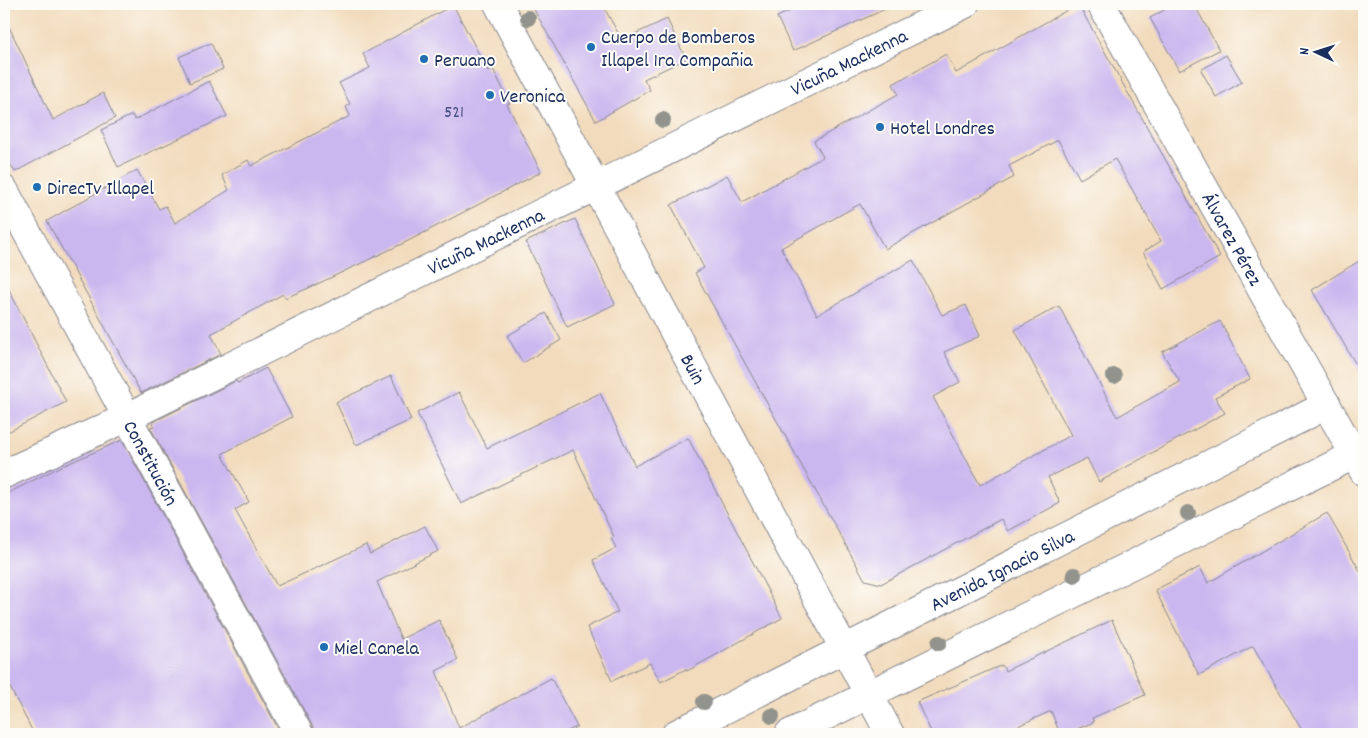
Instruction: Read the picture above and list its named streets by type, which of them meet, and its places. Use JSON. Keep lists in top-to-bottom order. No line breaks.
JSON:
{"streets":{"main road":["Vicuña Mackenna","Álvarez Pérez","Buin","Constitución","Avenida Ignacio Silva"]},"crossings":[["Vicuña Mackenna","Buin"],["Vicuña Mackenna","Constitución"],["Álvarez Pérez","Avenida Ignacio Silva"],["Buin","Avenida Ignacio Silva"]],"places":["Cuerpo de Bomberos Illapel 1ra Compañia","Peruano","Veronica","Hotel Londres","DirecTv Illapel","Miel Canela"],"house_numbers":["521"],"north":"left"}
